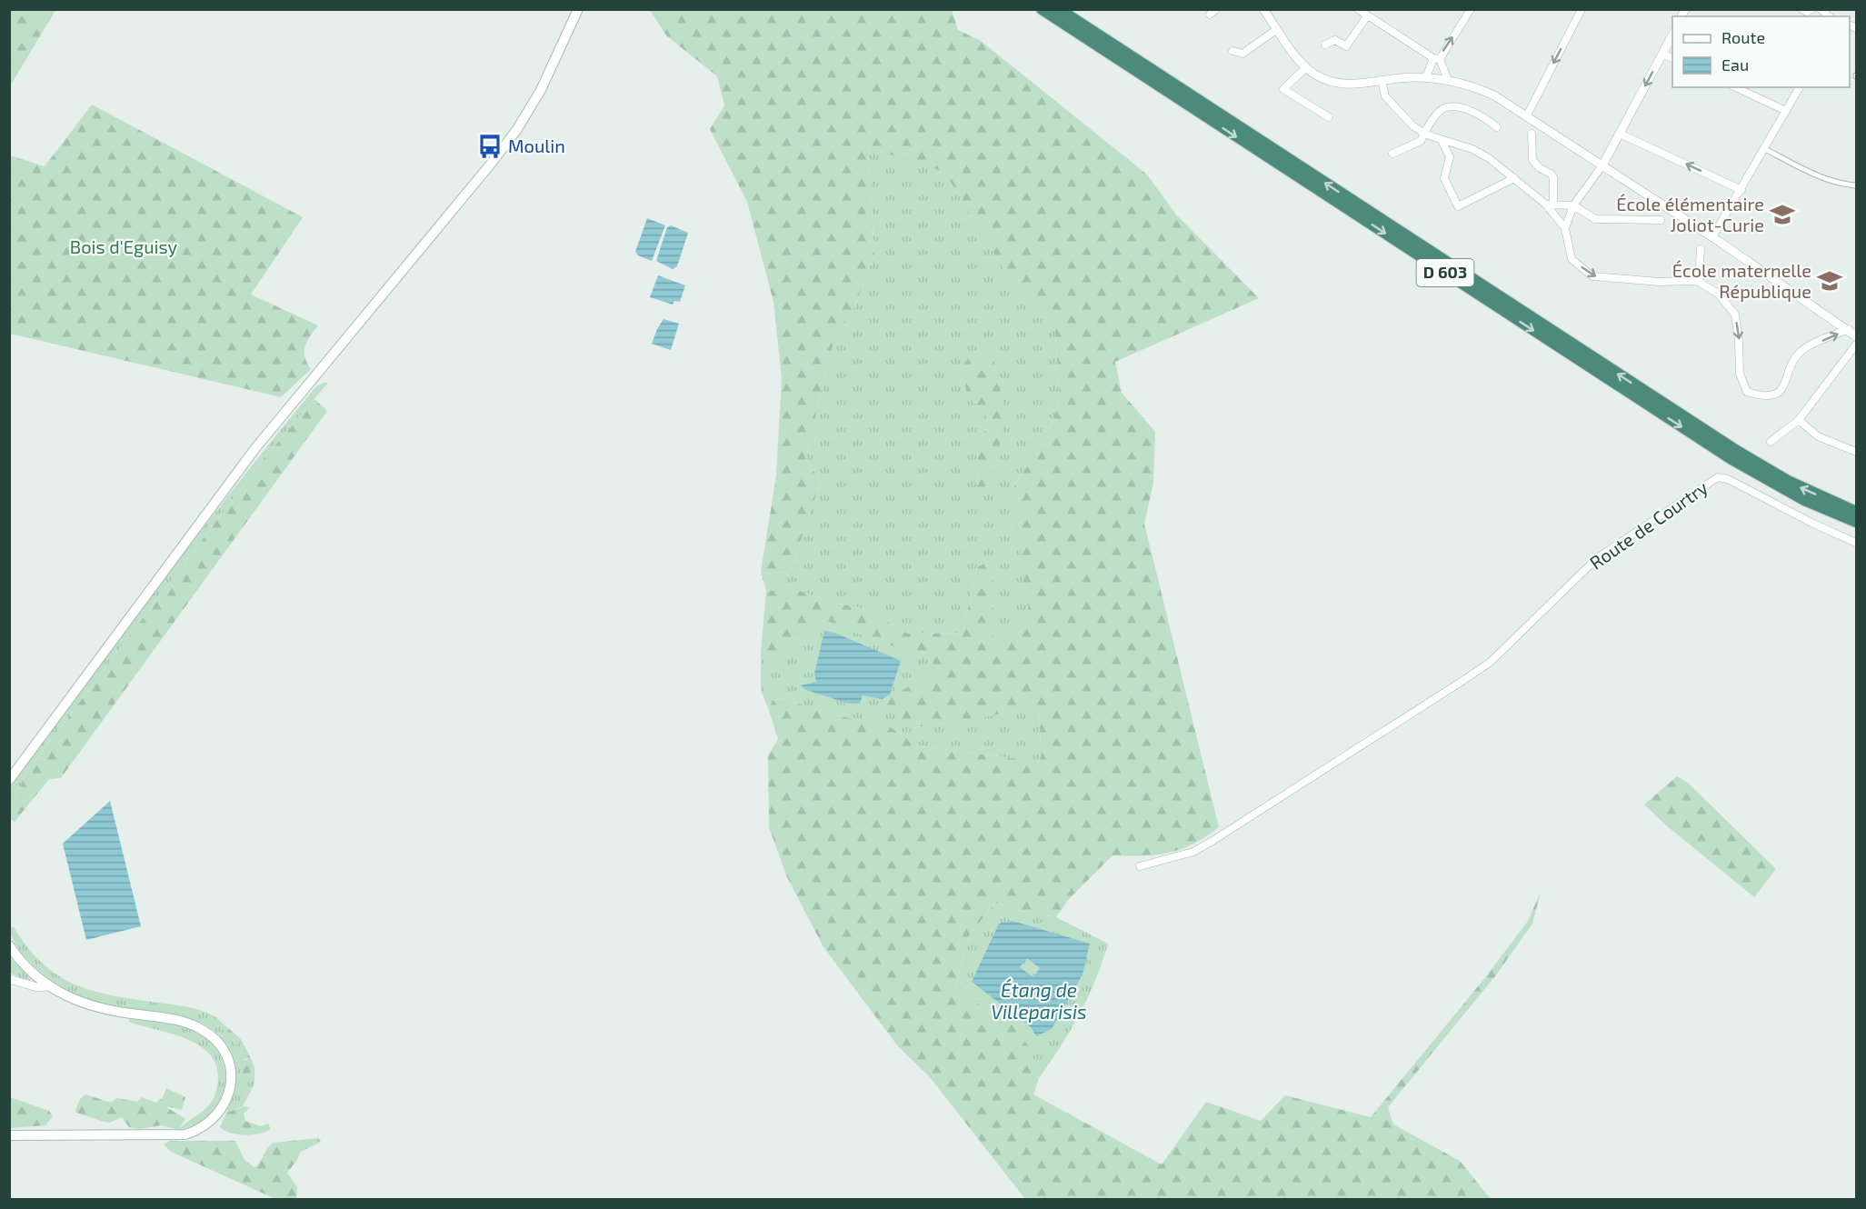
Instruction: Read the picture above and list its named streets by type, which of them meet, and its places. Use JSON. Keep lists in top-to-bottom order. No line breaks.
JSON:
{"streets":{"highway":["D 603"],"street":["Route de Courtry"]},"water":["Étang de Villeparisis"],"parks":["Bois d'Eguisy"],"places":{"bus stop":["Moulin"],"school or university":["École élémentaire Joliot-Curie","École maternelle République"]},"legend":["Route","Eau"]}
